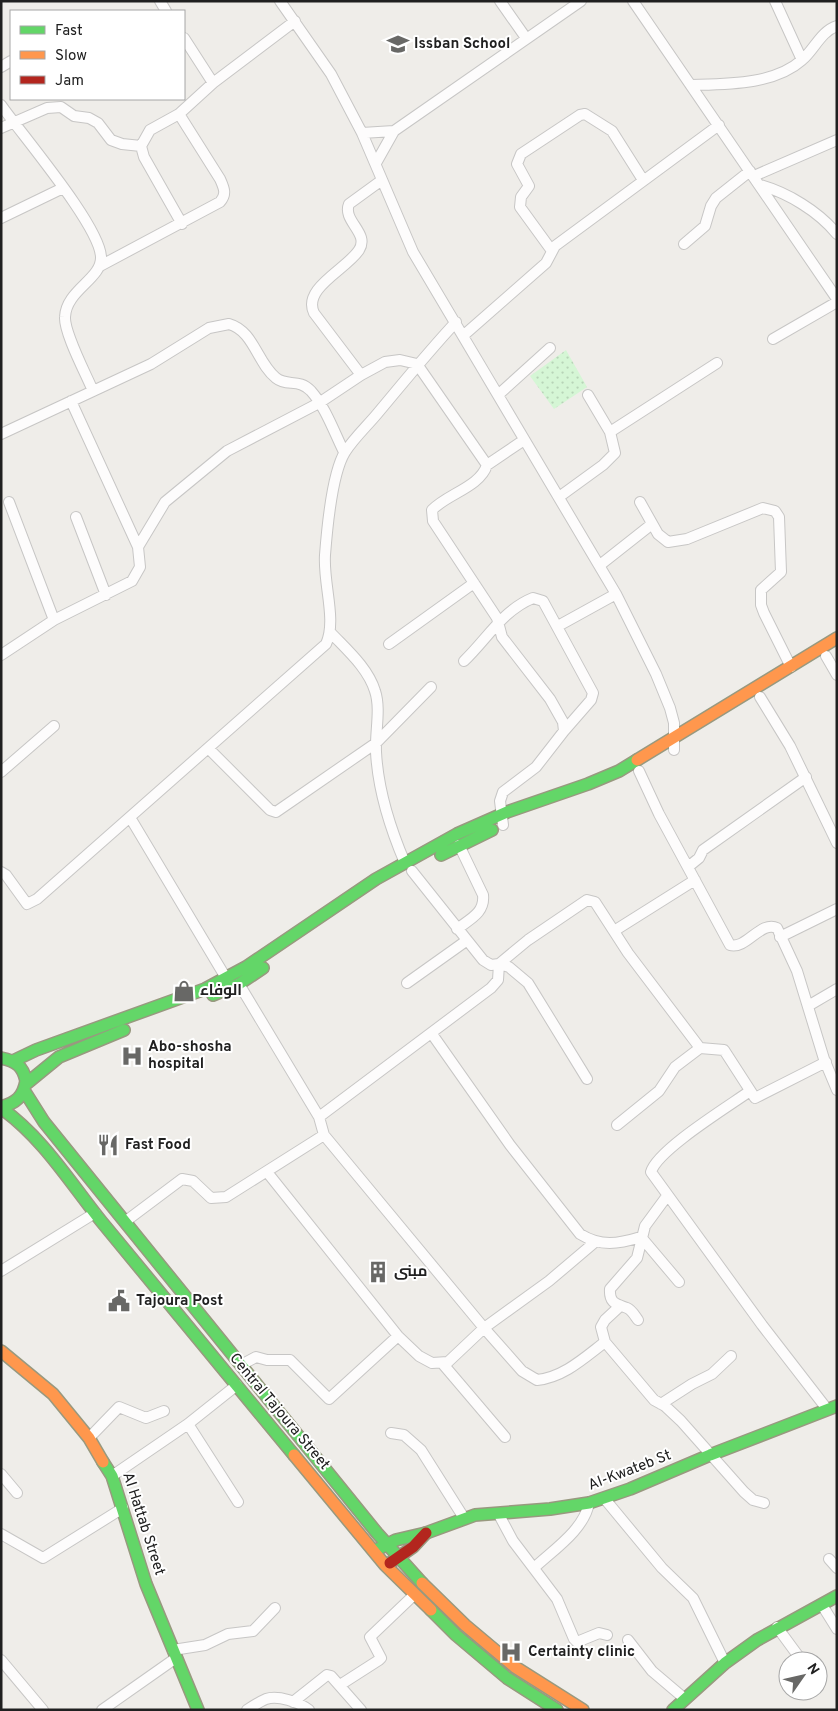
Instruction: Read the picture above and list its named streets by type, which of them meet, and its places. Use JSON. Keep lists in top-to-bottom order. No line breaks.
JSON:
{"streets":{"main road":["Central Tajoura Street","Al-Kwateb St","Al Hattab Street"]},"places":{"school or university":["Issban School"],"shop":["الوفاء"],"hospital":["Abo-shosha hospital","Certainty clinic"],"restaurant":["Fast Food"],"building":["مبنى"],"public building":["Tajoura Post"]},"legend":["Fast","Slow","Jam"],"north":"top right"}
